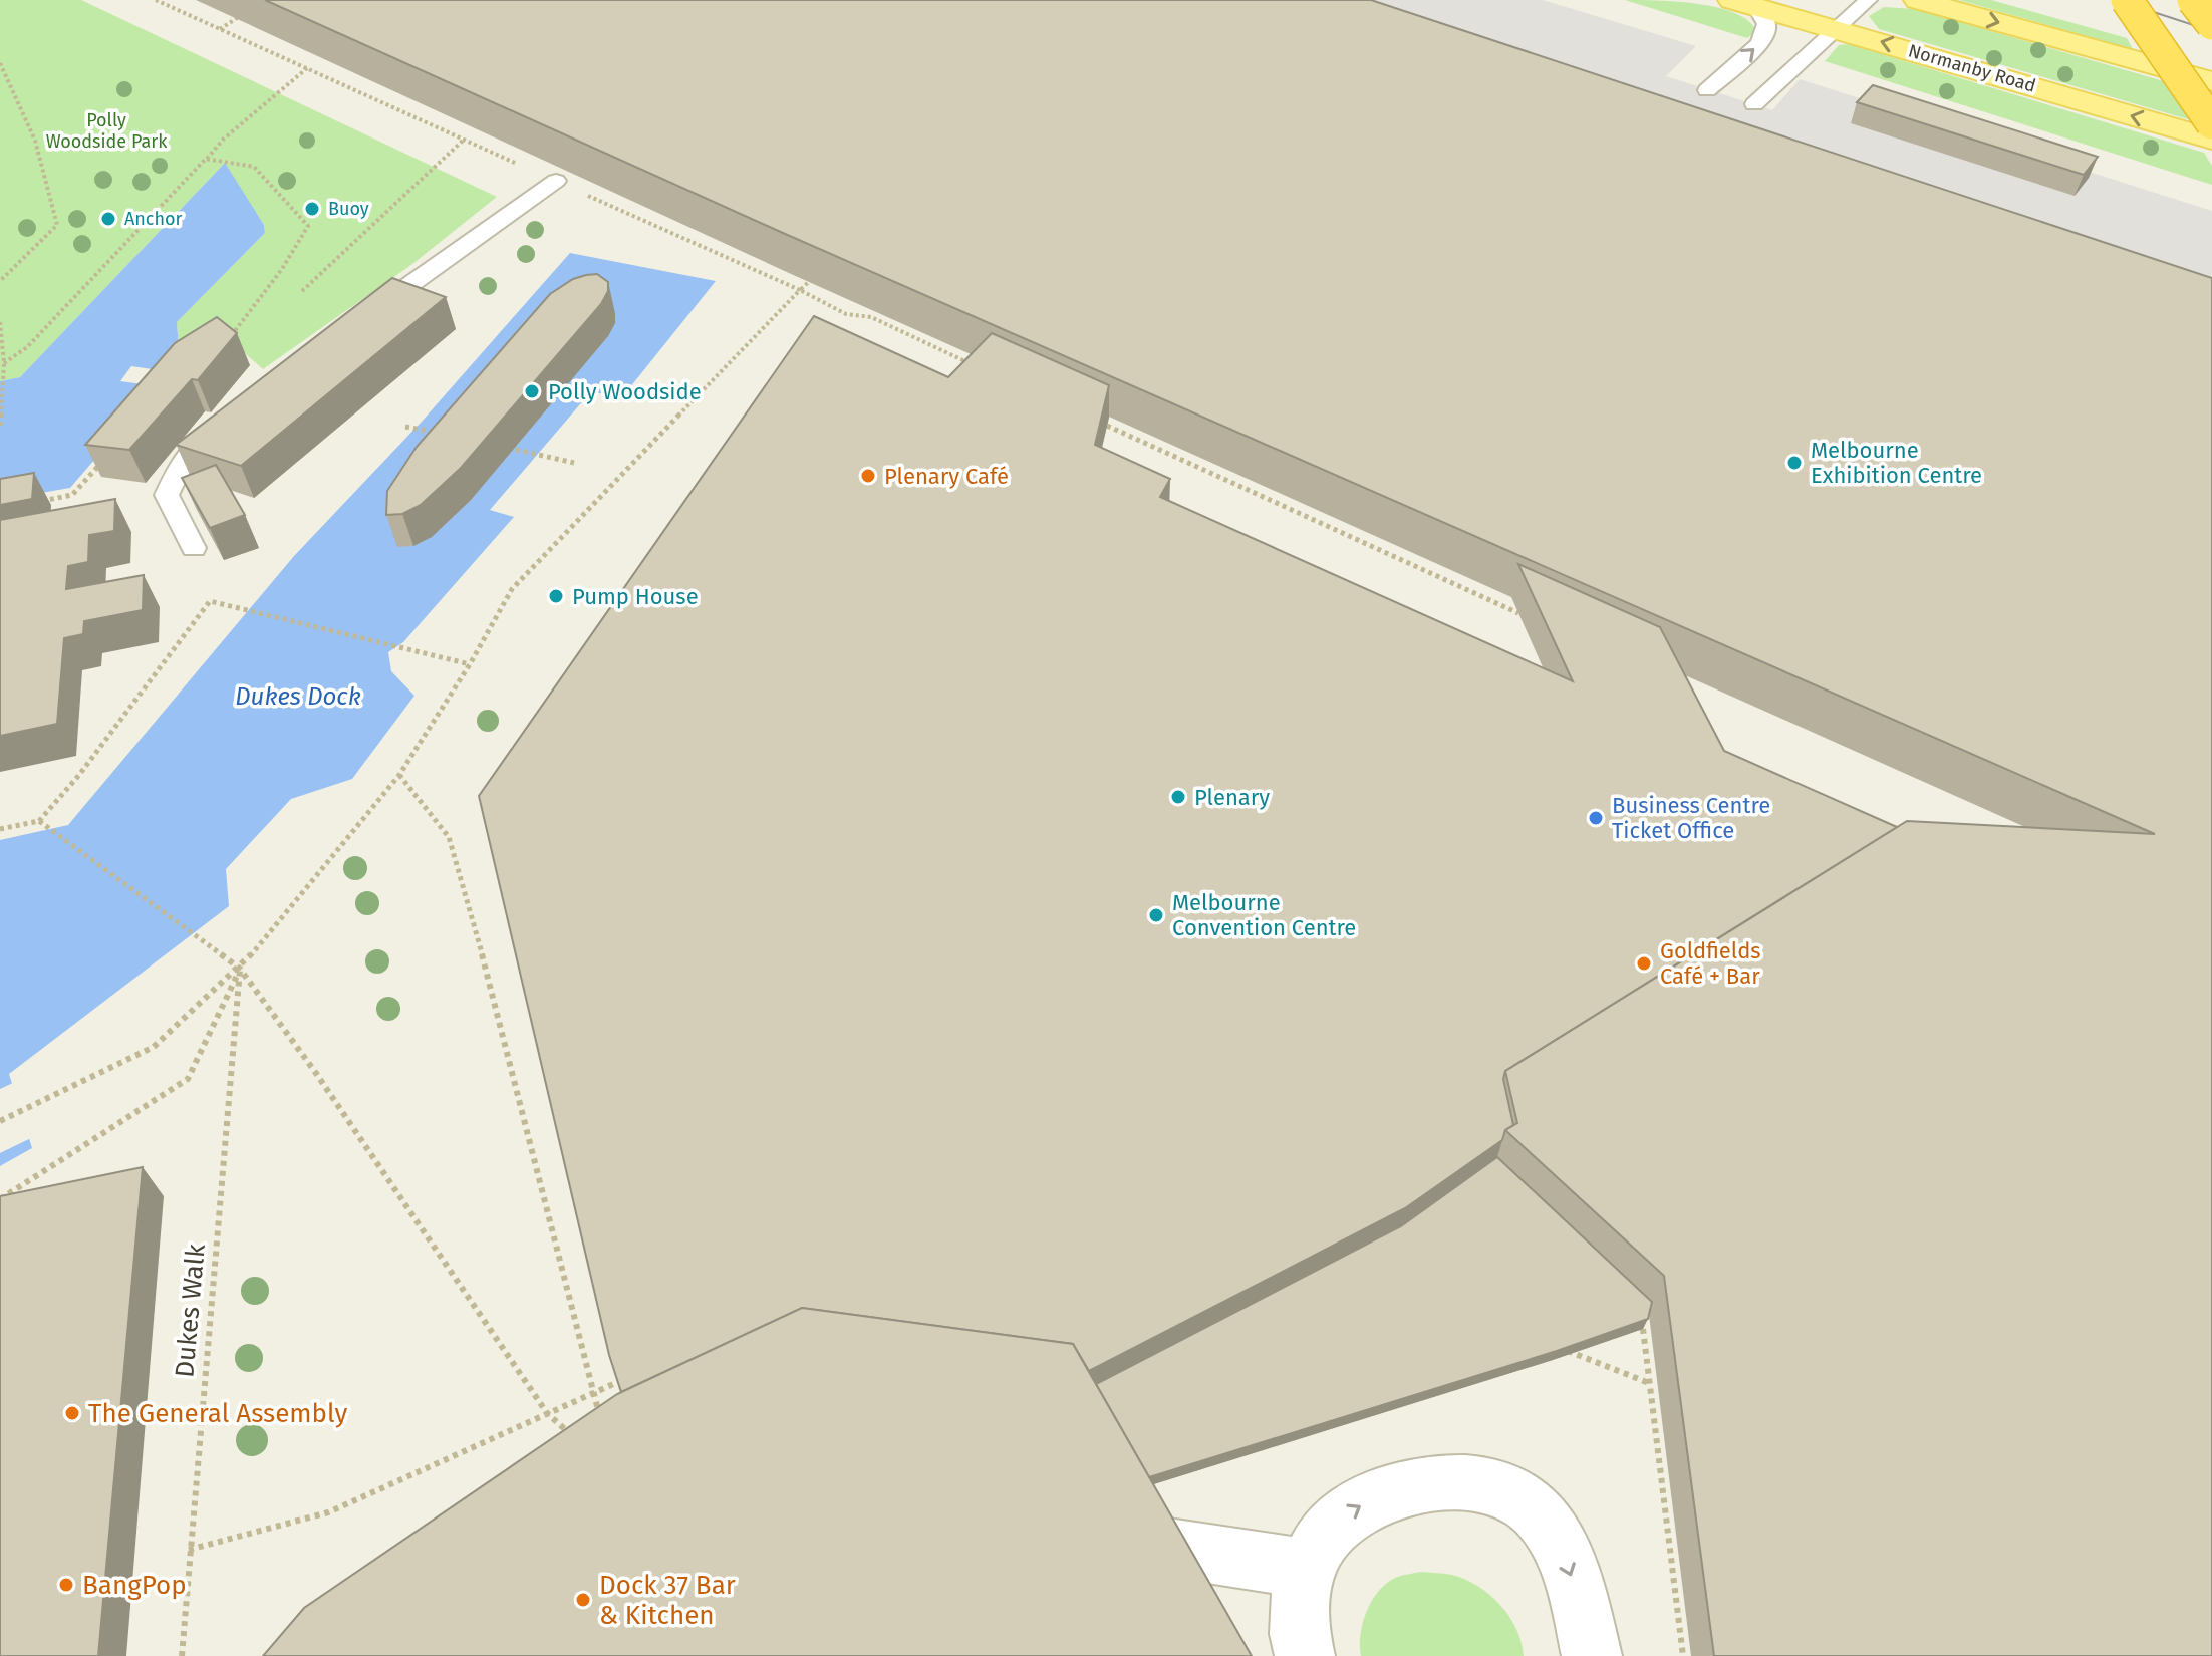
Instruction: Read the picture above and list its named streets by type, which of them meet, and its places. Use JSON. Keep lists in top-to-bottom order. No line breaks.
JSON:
{"streets":{"main road":["Normanby Road"],"path":["Dukes Walk"]},"water":["Dukes Dock"],"parks":["Polly Woodside Park"],"places":["Buoy","Anchor","Polly Woodside","Melbourne Exhibition Centre","Plenary Café","Pump House","Plenary","Business Centre Ticket Office","Melbourne Convention Centre","Goldfields Café + Bar","The General Assembly","BangPop","Dock 37 Bar & Kitchen"]}
